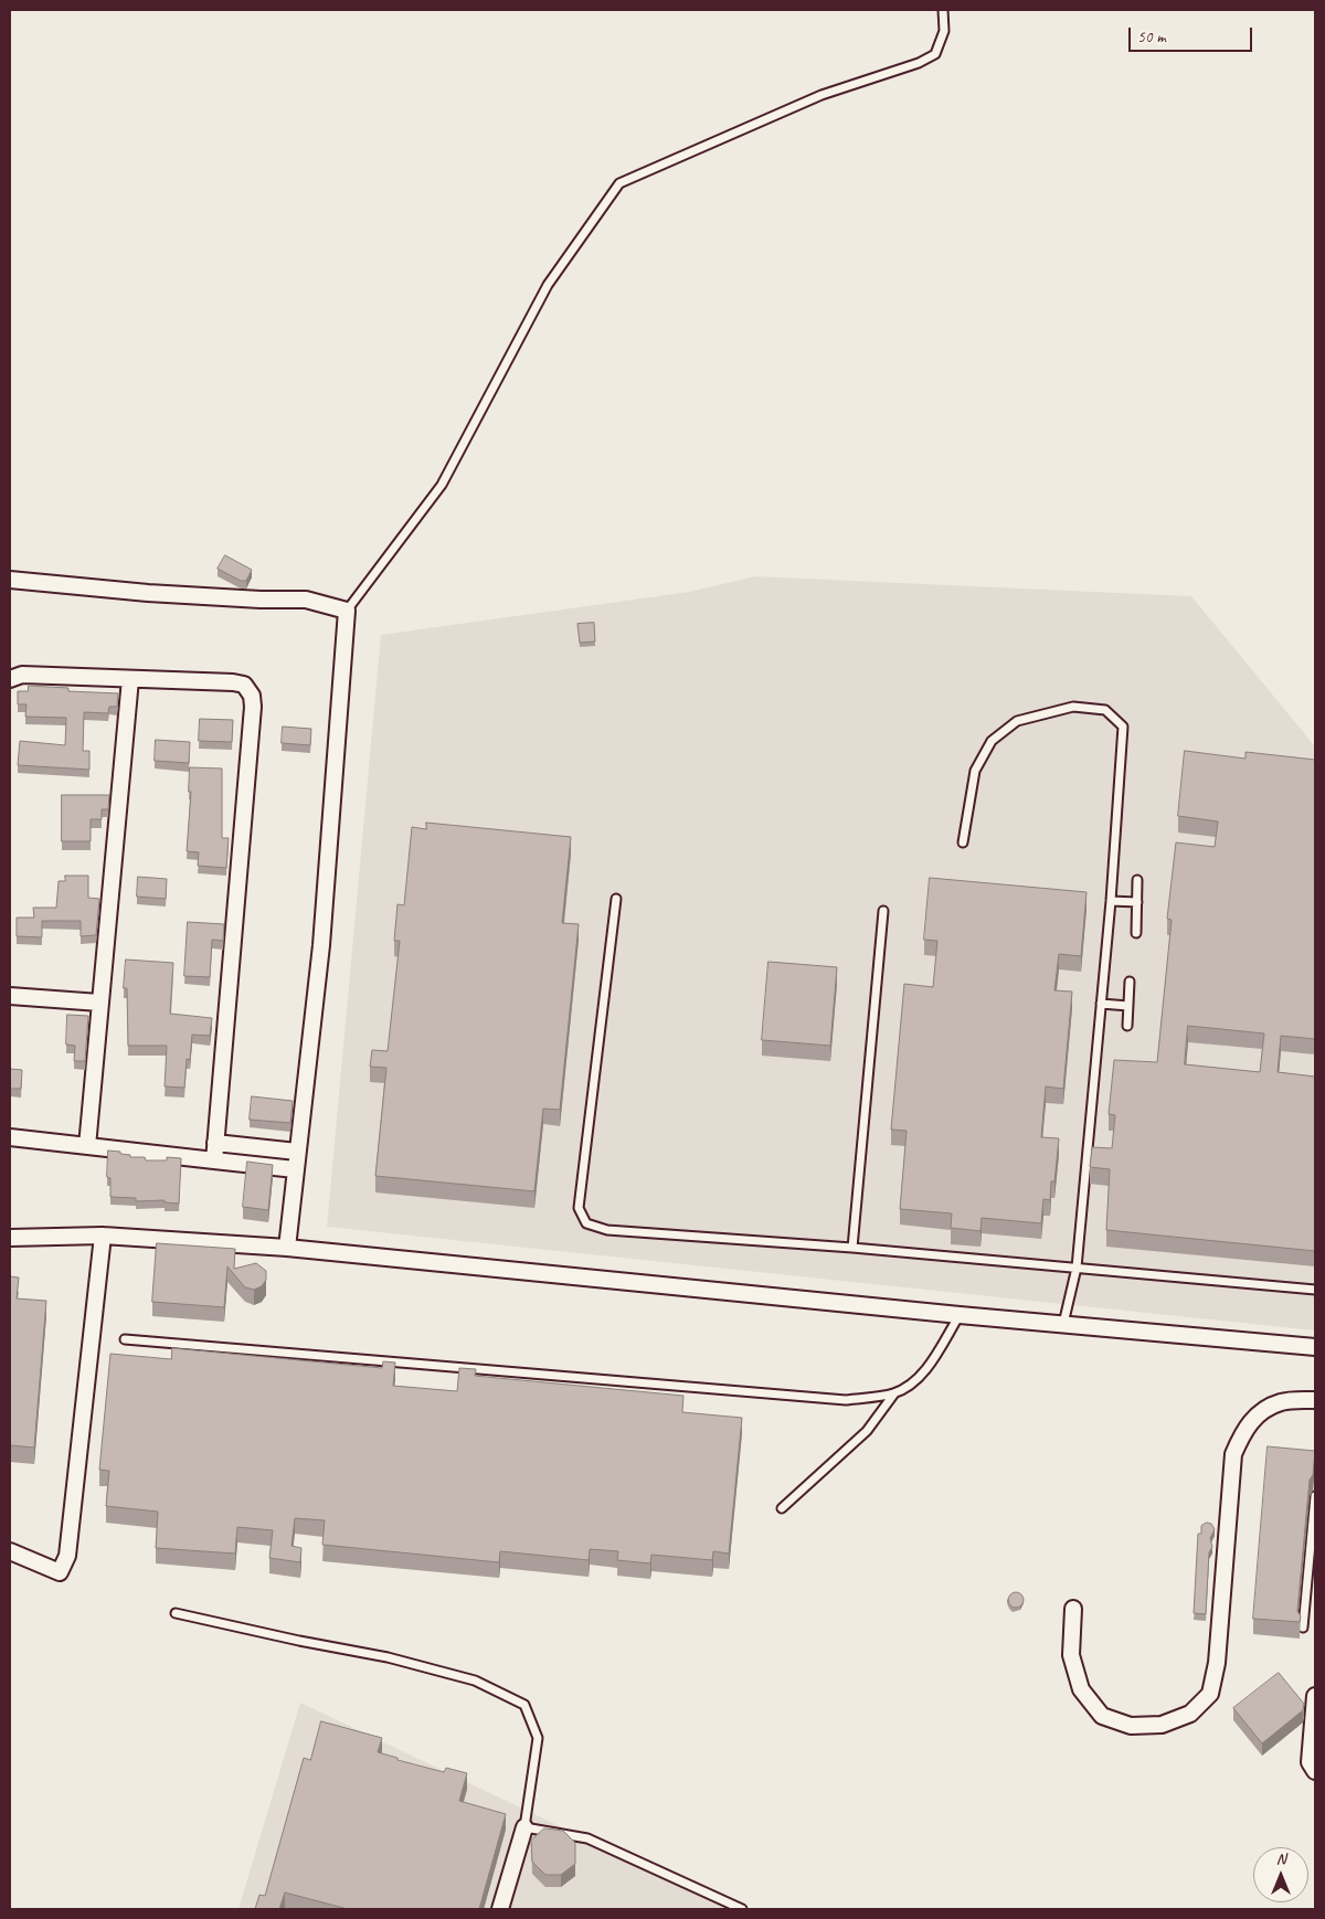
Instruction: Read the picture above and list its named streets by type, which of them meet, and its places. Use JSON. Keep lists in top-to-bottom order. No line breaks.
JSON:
{"scale_bar":"50 m","north":"top"}
